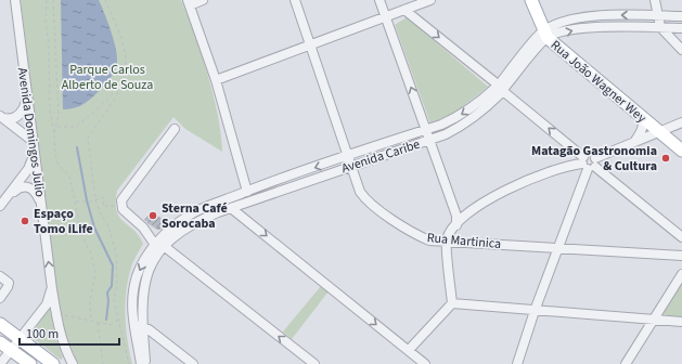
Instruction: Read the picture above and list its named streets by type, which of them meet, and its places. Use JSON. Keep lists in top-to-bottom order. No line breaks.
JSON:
{"streets":{"main road":["Rua João Wagner Wey"],"street":["Avenida Domingos Julio","Avenida Caribe","Rua Martinica"]},"crossings":[["Rua João Wagner Wey","Avenida Caribe"],["Avenida Caribe","Rua Martinica"]],"parks":["Parque Carlos Alberto de Souza"],"places":["Matagão Gastronomia & Cultura","Sterna Café Sorocaba","Espaço Tomo iLife"],"scale_bar":"100 m"}
